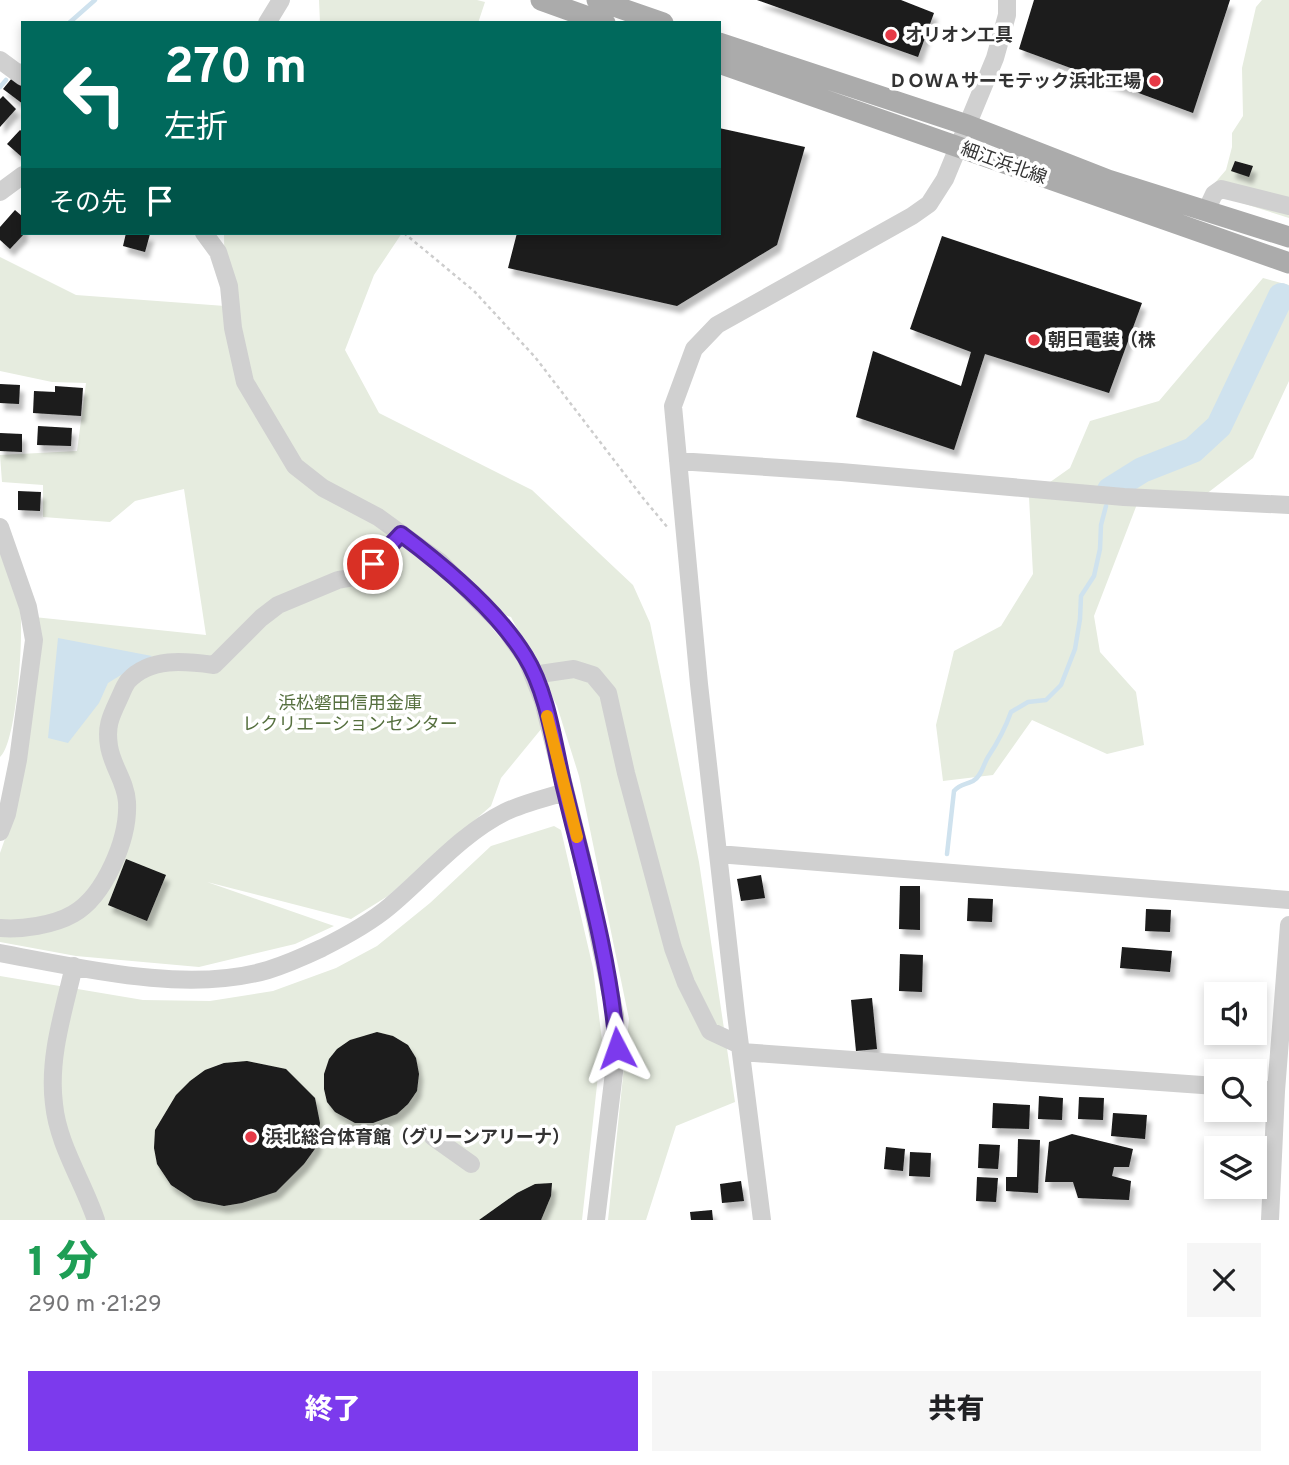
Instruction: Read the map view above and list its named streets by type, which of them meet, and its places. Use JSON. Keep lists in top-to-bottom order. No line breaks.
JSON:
{"streets":{"main road":["細江浜北線"]},"parks":["浜松磐田信用金庫 レクリエーションセンター"],"places":["オリオン工具","ＤＯＷＡサーモテック浜北工場","朝日電装（株","浜北総合体育館（グリーンアリーナ）"],"page":{"turn":["270 m","左折"],"then":"その先","heading":["1 分","290 m · 21:29"],"buttons":["終了","共有"]}}
